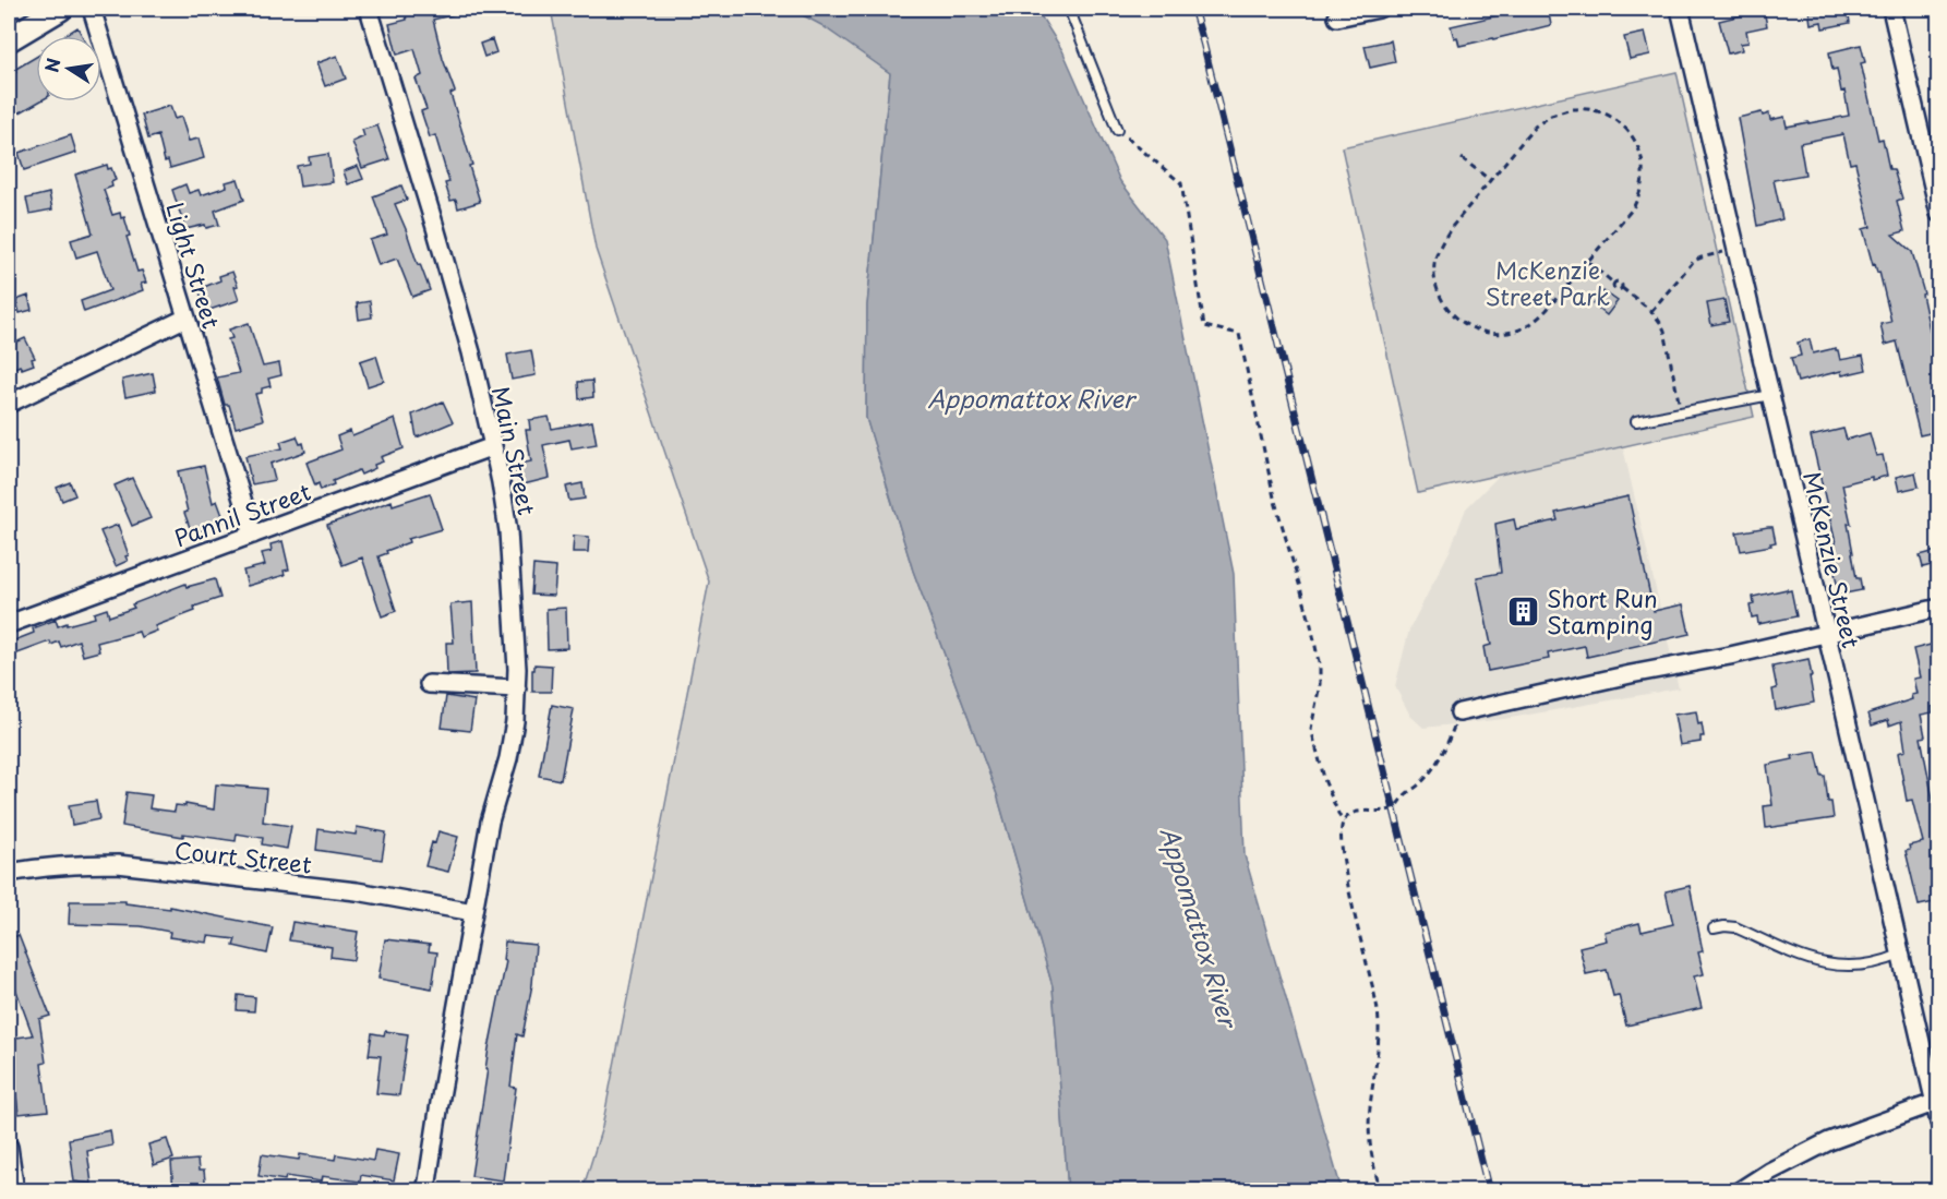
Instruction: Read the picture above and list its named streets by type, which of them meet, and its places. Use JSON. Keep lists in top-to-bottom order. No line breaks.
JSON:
{"streets":{"street":["Light Street","Main Street","Pannil Street","McKenzie Street","Court Street"]},"crossings":[["Light Street","Pannil Street"],["Main Street","Pannil Street"],["Main Street","Court Street"]],"water":["Appomattox River"],"parks":["McKenzie Street Park"],"places":{"building":["Short Run Stamping"]},"north":"left"}
